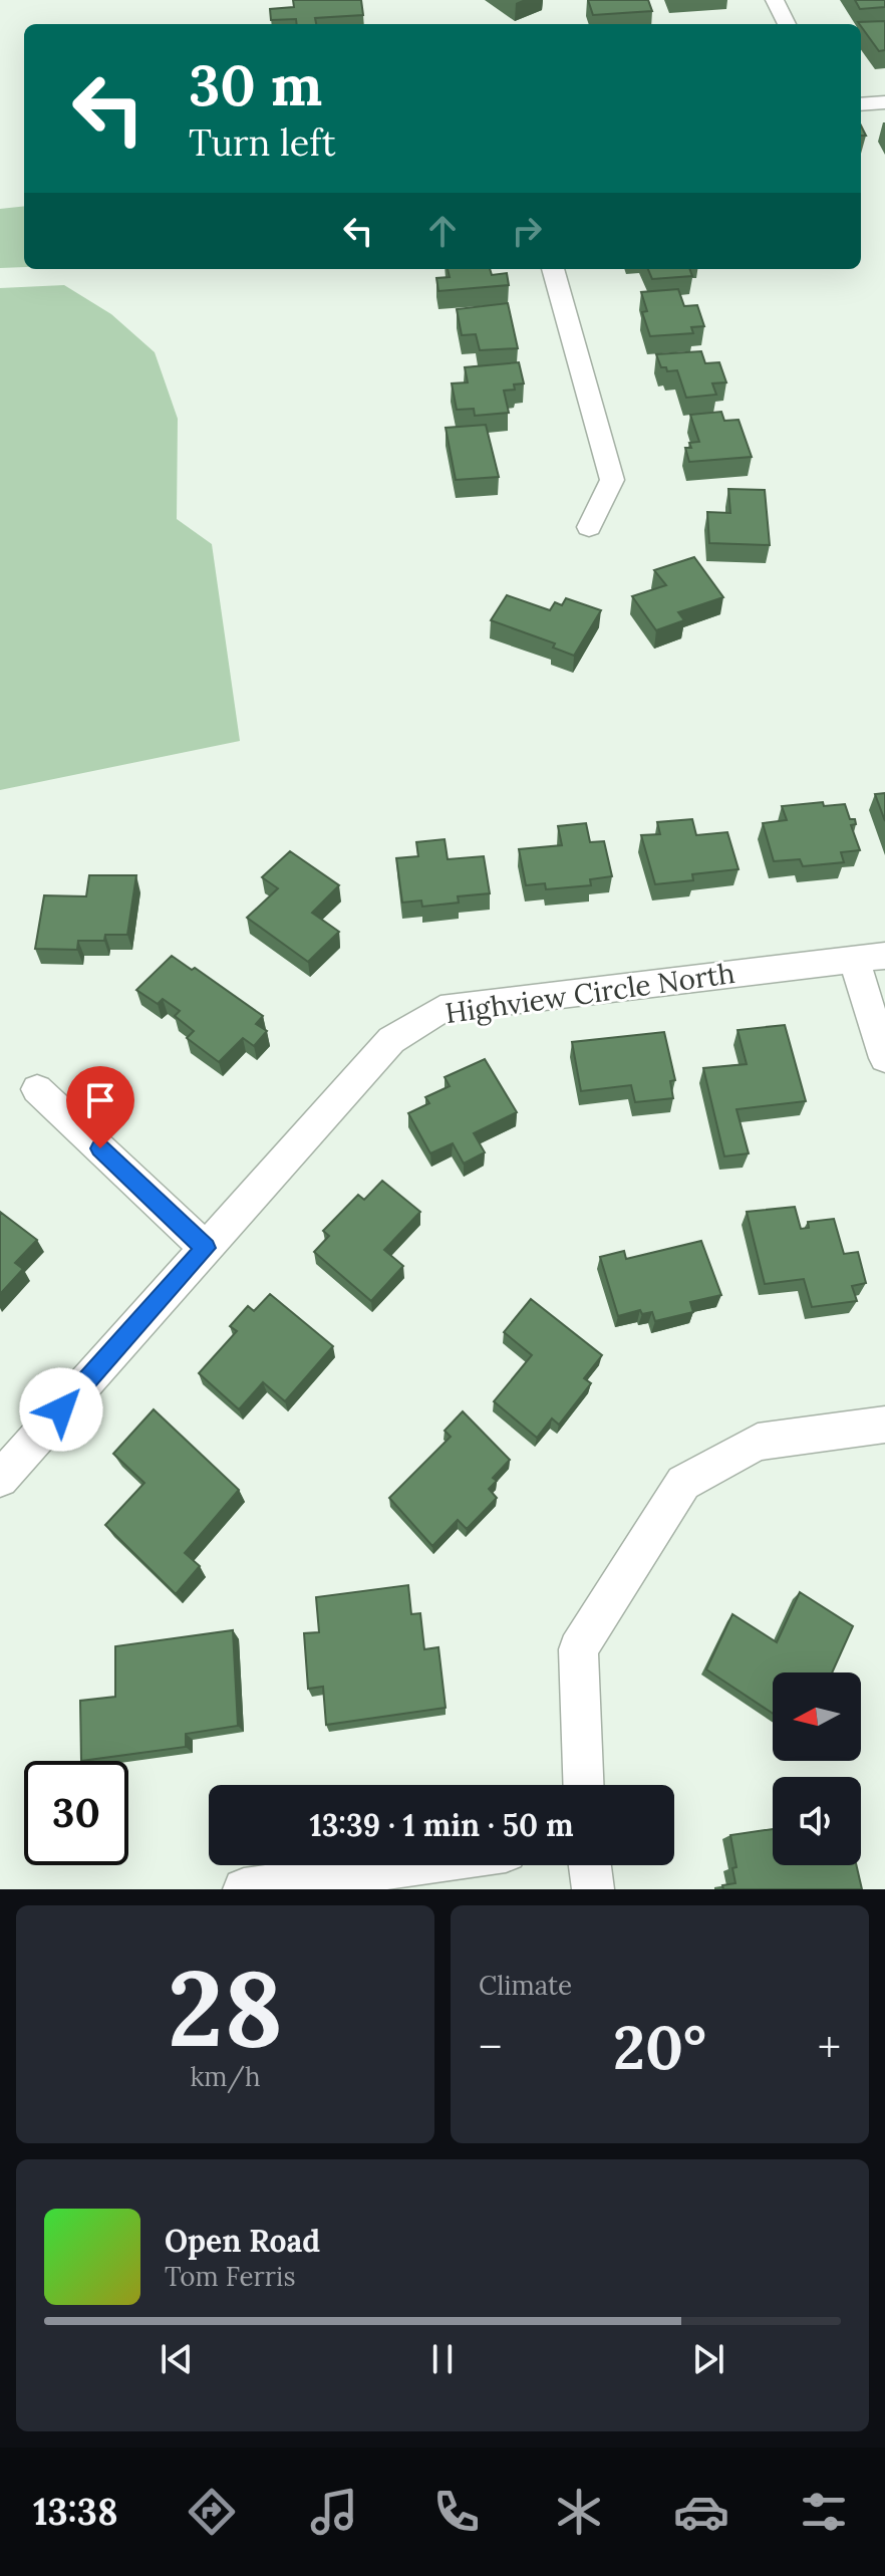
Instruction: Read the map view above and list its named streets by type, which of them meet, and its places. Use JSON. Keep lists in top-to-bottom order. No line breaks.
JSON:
{"streets":{"street":["Highview Circle North"]},"north":"left","page":{"turn":["30 m","Turn left"],"limit":"30","trip":"13:39 · 1 min · 50 m","tile":[["28","km/h"],"Climate"],"heat":["−","20°","+"],"song":["Open Road","Tom Ferris"],"tabs":"13:38"}}
